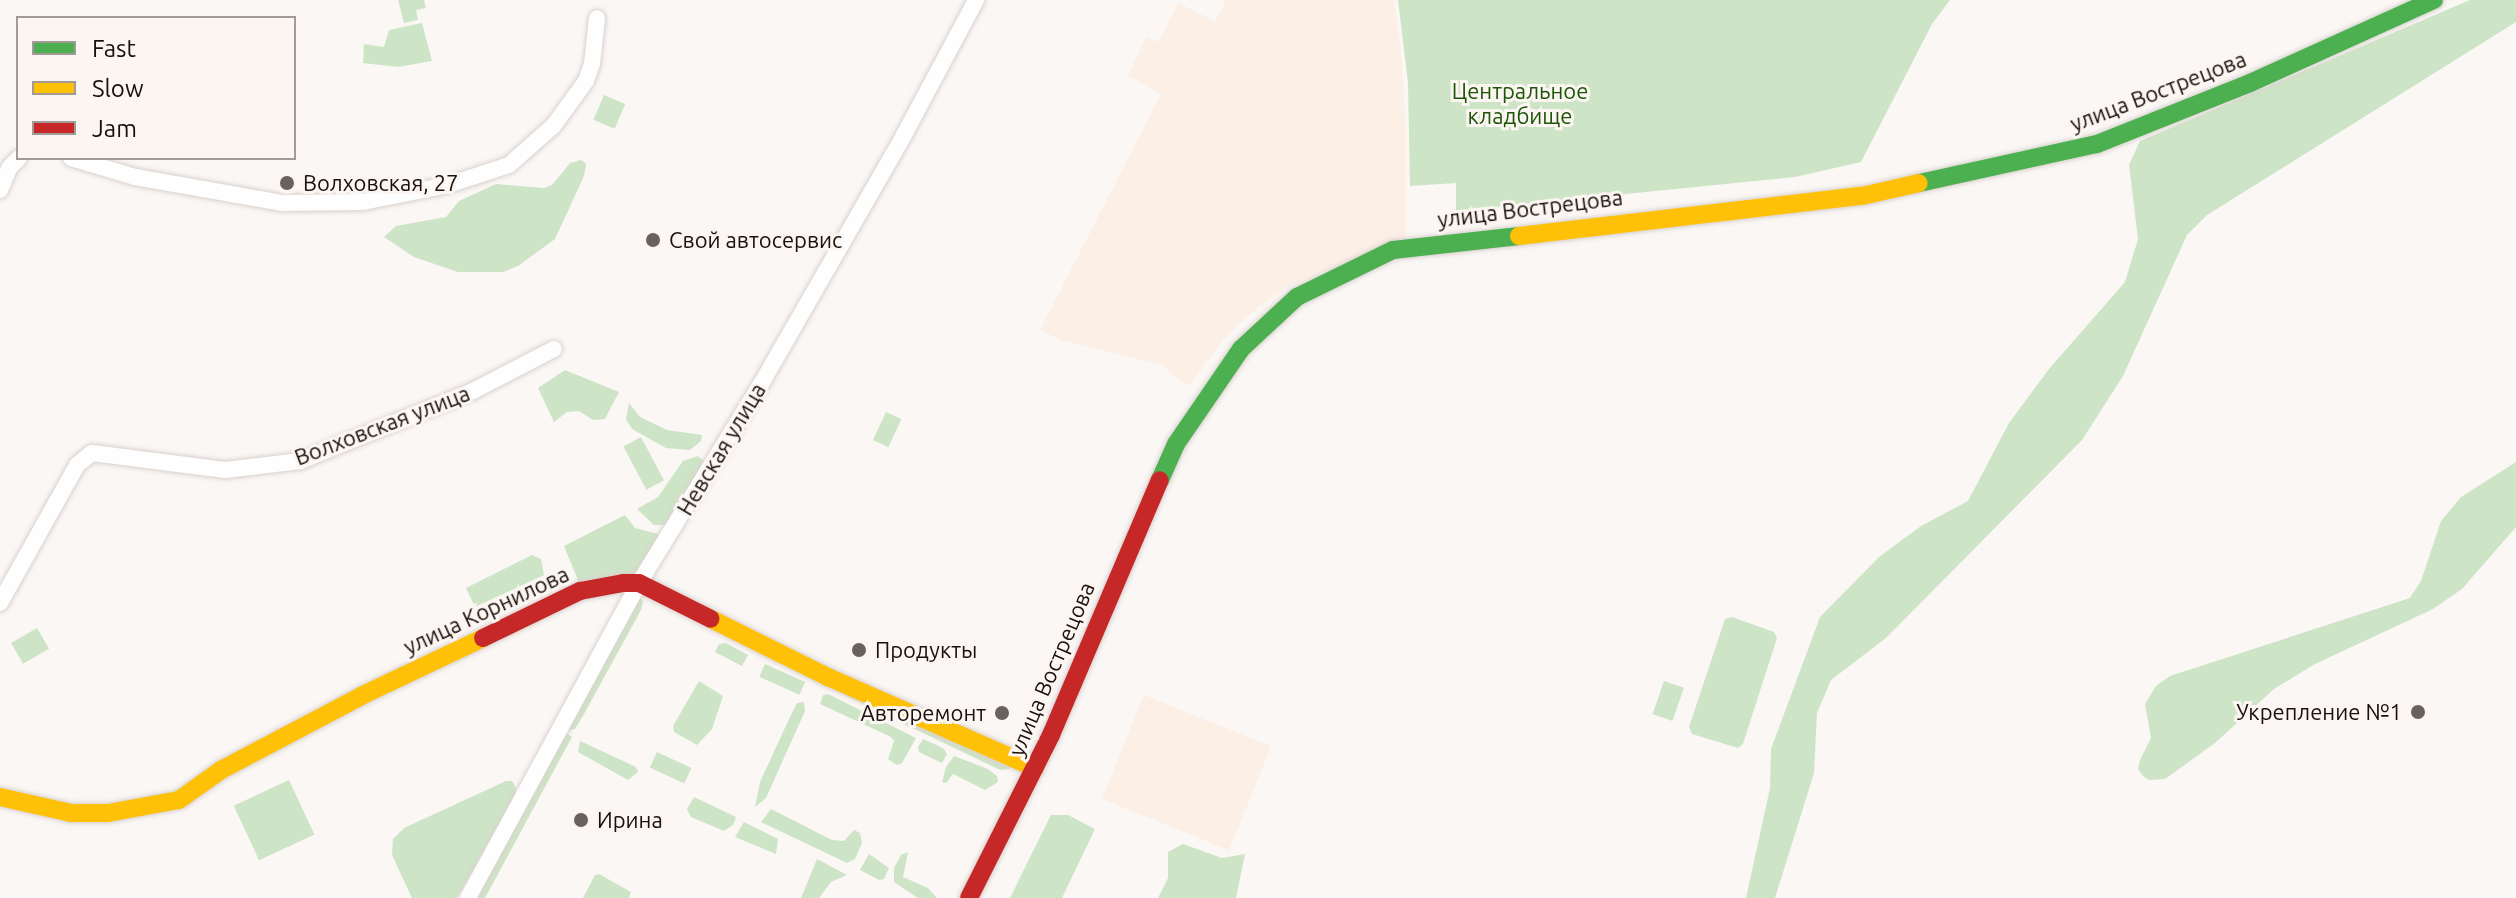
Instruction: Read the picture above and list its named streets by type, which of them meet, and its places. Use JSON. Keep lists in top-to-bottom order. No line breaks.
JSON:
{"streets":{"street":["улица Вострецова","Волховская улица","Невская улица","улица Корнилова"]},"crossings":[["Невская улица","улица Корнилова"]],"parks":["Центральное кладбище"],"places":["Волховская, 27","Свой автосервис","Продукты","Укрепление №1","Авторемонт","Ирина"],"legend":["Fast","Slow","Jam"]}
